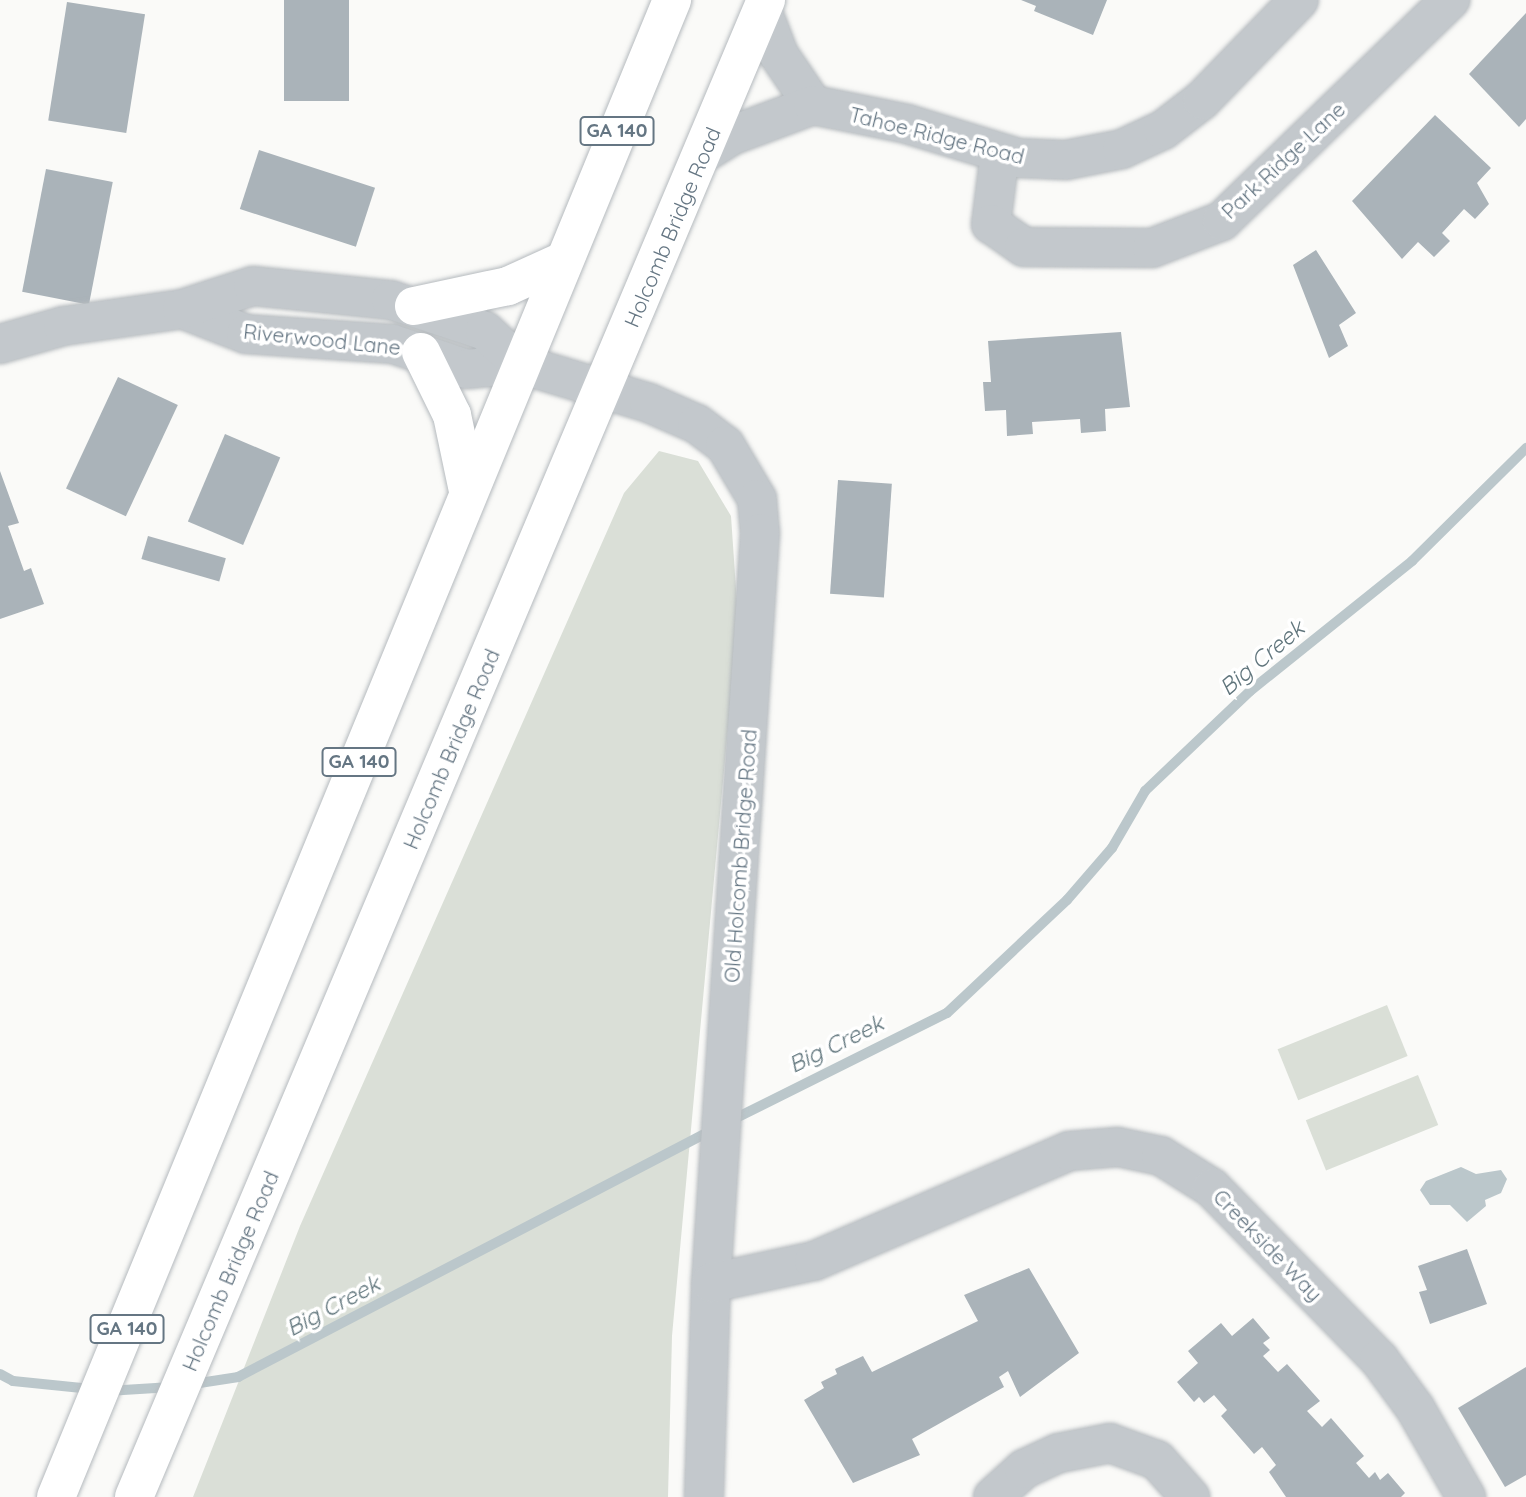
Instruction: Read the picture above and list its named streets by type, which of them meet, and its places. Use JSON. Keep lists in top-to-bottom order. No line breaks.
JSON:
{"streets":{"main road":["GA 140","Holcomb Bridge Road"],"street":["Tahoe Ridge Road","Park Ridge Lane","Riverwood Lane","Old Holcomb Bridge Road","Creekside Way"]},"crossings":[["GA 140","Riverwood Lane"],["GA 140","Old Holcomb Bridge Road"],["Tahoe Ridge Road","Park Ridge Lane"],["Holcomb Bridge Road","Old Holcomb Bridge Road"],["Riverwood Lane","Old Holcomb Bridge Road"],["Old Holcomb Bridge Road","Creekside Way"]],"water":["Big Creek"]}
